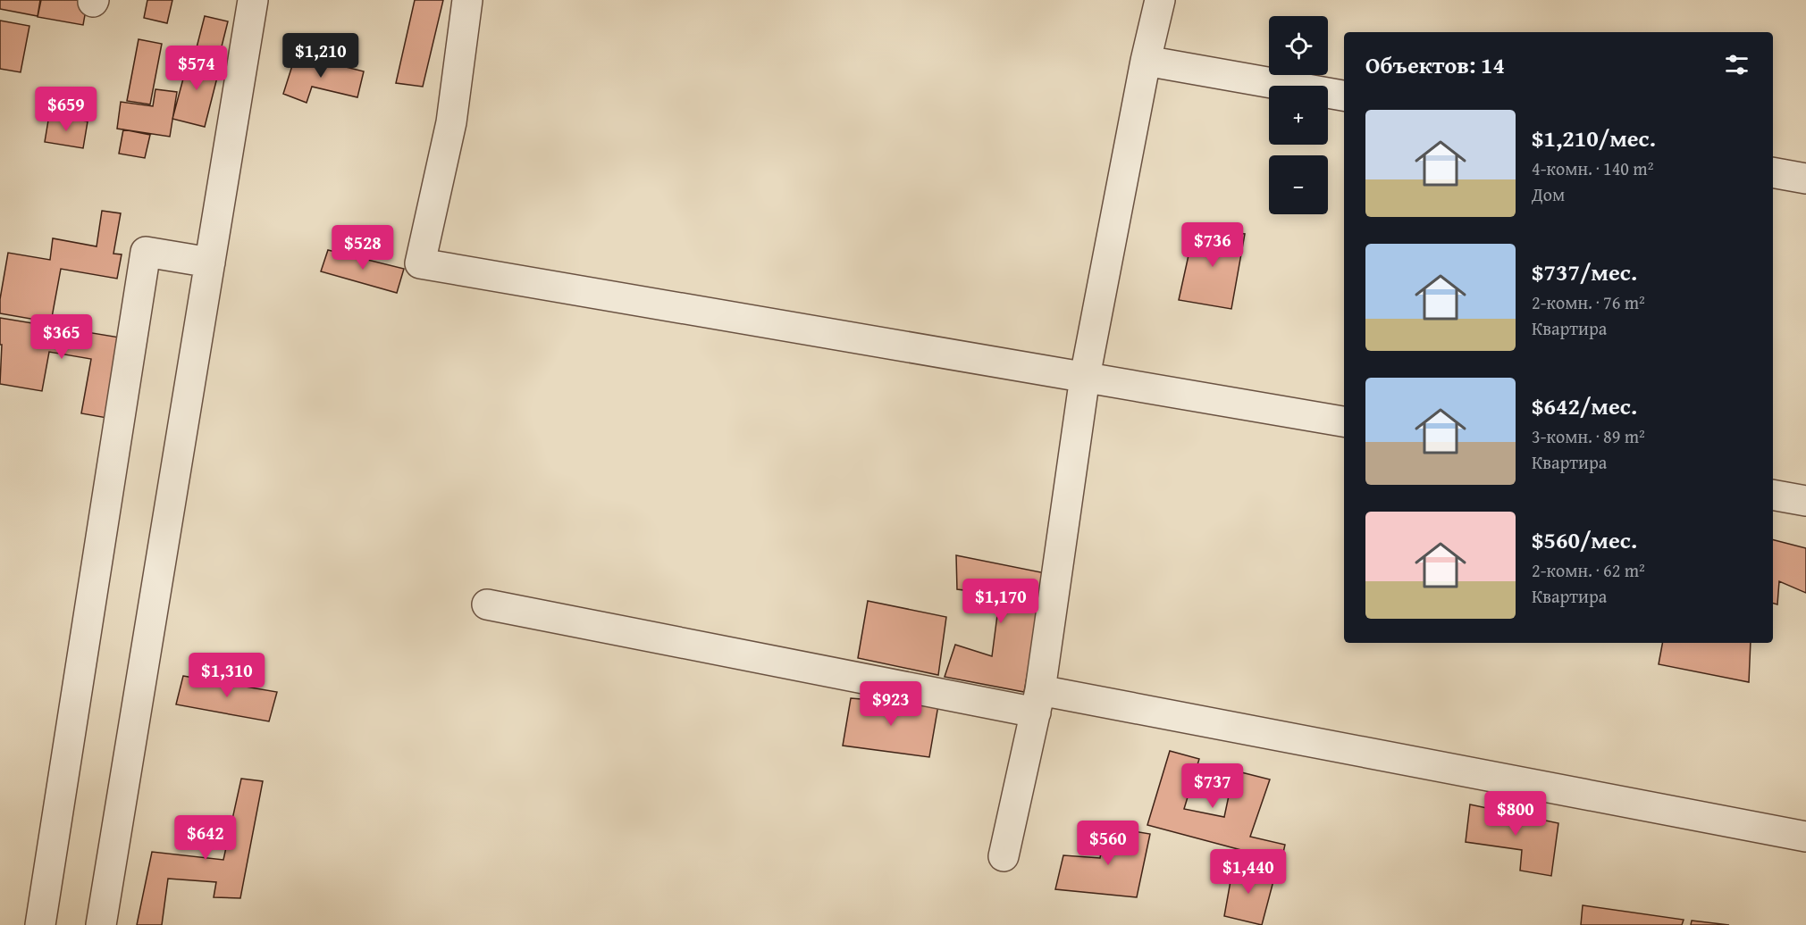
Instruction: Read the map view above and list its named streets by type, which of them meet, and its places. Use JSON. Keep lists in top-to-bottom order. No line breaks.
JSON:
{"page":{"map_buttons":["+","−"],"heading":"Объектов: 14","price":["$1,210","$574","$659","$736","$528","$365","$1,170","$1,310","$923","$737","$800","$642","$560","$1,440"],"list":[{"name":"$1,210/мес.","note":"4-комн. · 140 m² · Дом"},{"name":"$737/мес.","note":"2-комн. · 76 m² · Квартира"},{"name":"$642/мес.","note":"3-комн. · 89 m² · Квартира"},{"name":"$560/мес.","note":"2-комн. · 62 m² · Квартира"}]}}
